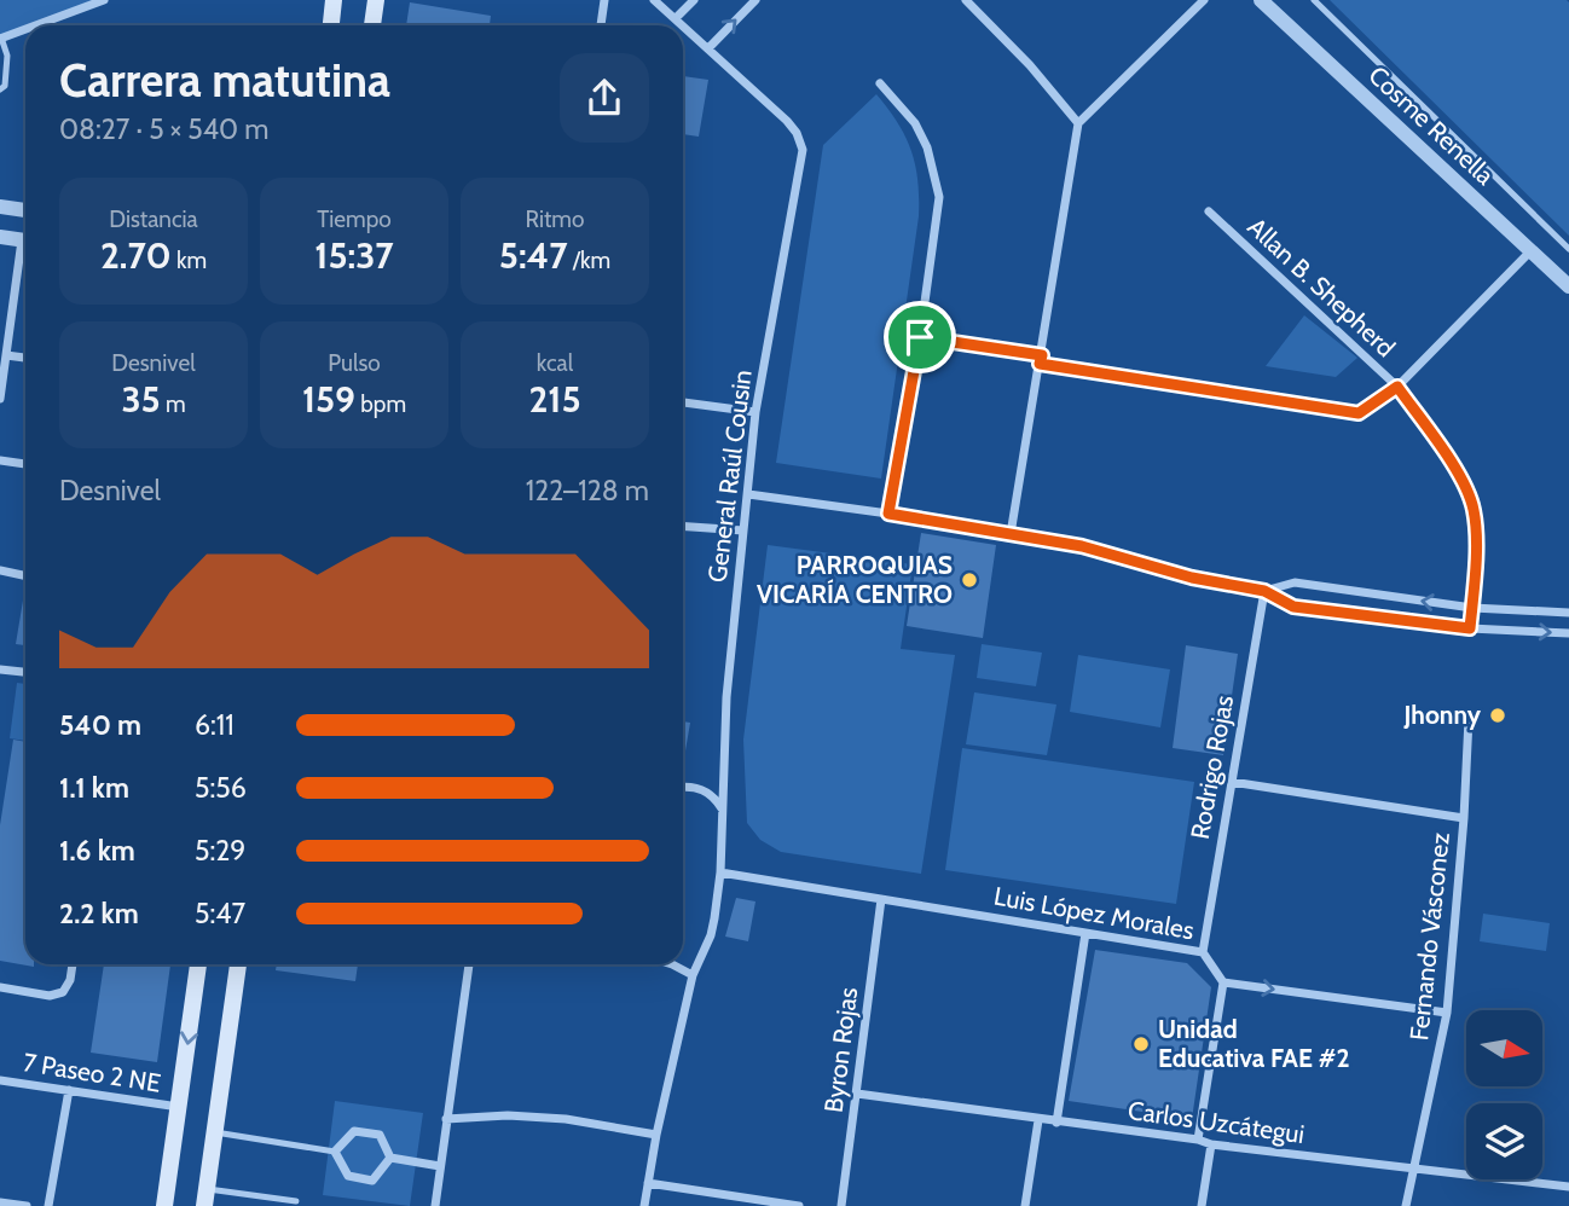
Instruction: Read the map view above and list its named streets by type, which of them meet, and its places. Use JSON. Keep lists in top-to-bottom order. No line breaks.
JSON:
{"streets":{"street":["Cosme Renella","Allan B. Shepherd","General Raúl Cousin","Rodrigo Rojas","Luis López Morales","Fernando Vásconez","Byron Rojas","7 Paseo 2 NE","Carlos Uzcátegui"]},"crossings":[["General Raúl Cousin","Luis López Morales"],["Rodrigo Rojas","Luis López Morales"],["Luis López Morales","Byron Rojas"],["Fernando Vásconez","Carlos Uzcátegui"],["Byron Rojas","Carlos Uzcátegui"]],"places":["PARROQUIAS VICARÍA CENTRO","Jhonny","Unidad Educativa FAE #2"],"north":"right","page":{"heading":["Carrera matutina","08:27 · 5 × 540 m"],"stats":[["Distancia","2.70 km"],["Tiempo","15:37"],["Ritmo","5:47 /km"],["Desnivel","35 m"],["Pulso","159 bpm"],["kcal","215"]],"chart":["Desnivel","122–128 m"],"list":[{"name":"540 m","note":"6:11"},{"name":"1.1 km","note":"5:56"},{"name":"1.6 km","note":"5:29"},{"name":"2.2 km","note":"5:47"}]}}
